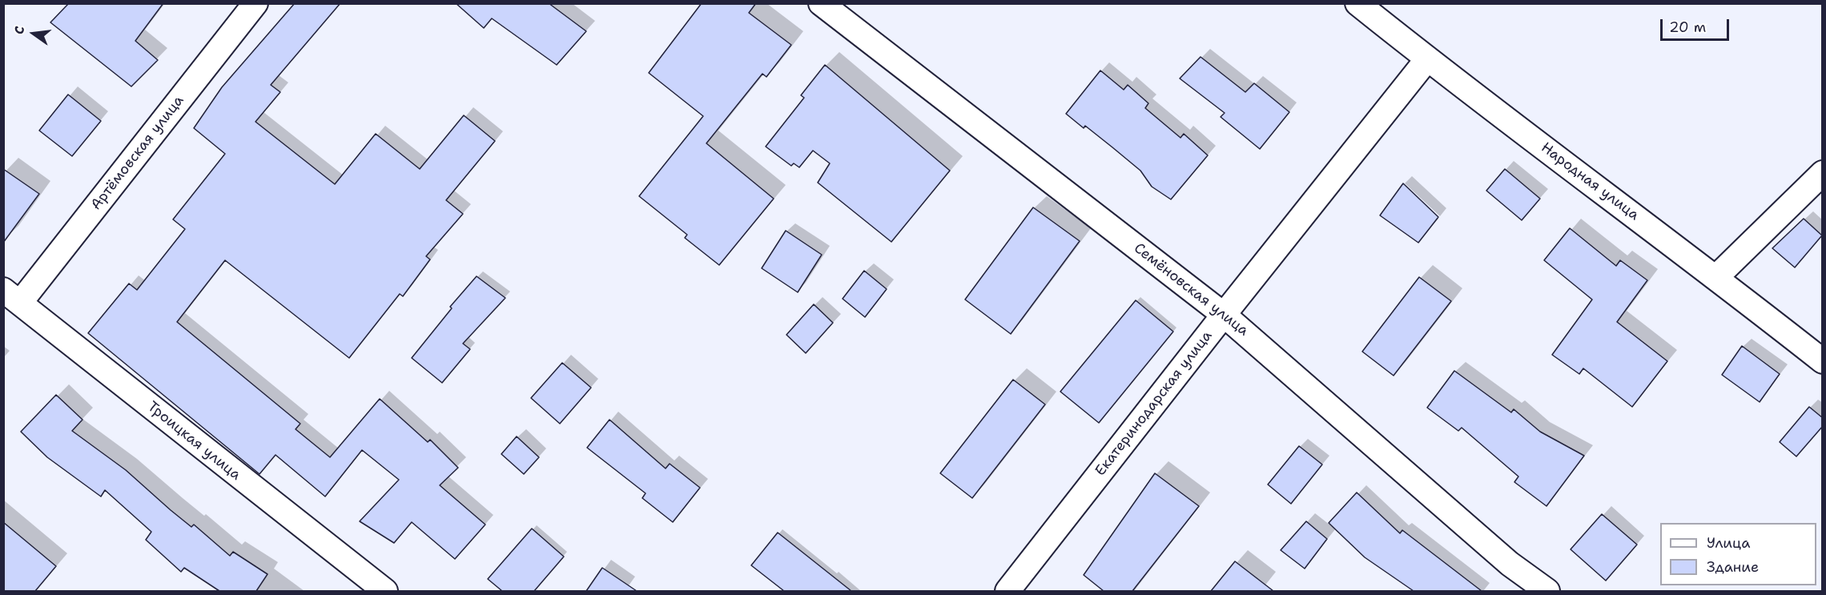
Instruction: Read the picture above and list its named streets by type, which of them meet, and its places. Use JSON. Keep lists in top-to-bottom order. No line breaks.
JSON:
{"streets":{"street":["Артёмовская улица","Народная улица","Семёновская улица","Екатеринодарская улица","Троицкая улица"]},"crossings":[["Артёмовская улица","Троицкая улица"],["Народная улица","Екатеринодарская улица"],["Семёновская улица","Екатеринодарская улица"]],"legend":["Улица","Здание"],"scale_bar":"20 m","north":"left"}
